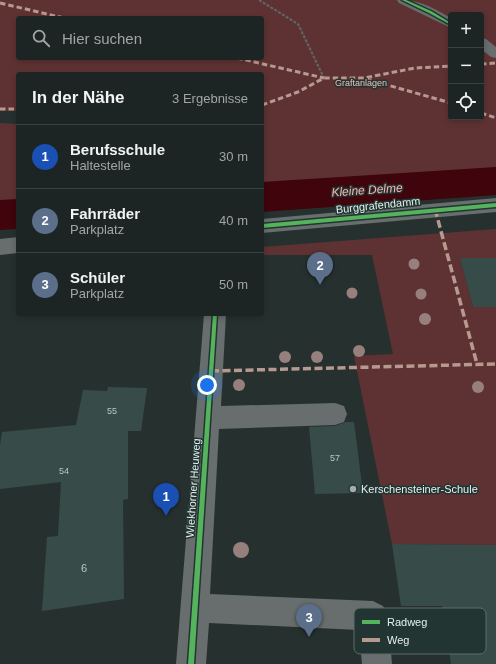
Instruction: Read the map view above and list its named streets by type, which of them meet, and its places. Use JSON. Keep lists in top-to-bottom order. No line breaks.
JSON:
{"streets":{"street":["Burggrafendamm","Wiekhorner Heuweg"]},"water":["Kleine Delme"],"parks":["Graftanlagen"],"places":["Kerschensteiner-Schule"],"house_numbers":["55","57","54","6"],"legend":["Radweg","Weg"],"page":{"map_buttons":["+","−"],"search":"Hier suchen","heading":["In der Nähe","3 Ergebnisse"],"list":[{"mark":"1","name":"Berufsschule","note":"Haltestelle","value":"30 m"},{"mark":"2","name":"Fahrräder","note":"Parkplatz","value":"40 m"},{"mark":"3","name":"Schüler","note":"Parkplatz","value":"50 m"}],"pins":["2","1","3"]}}
